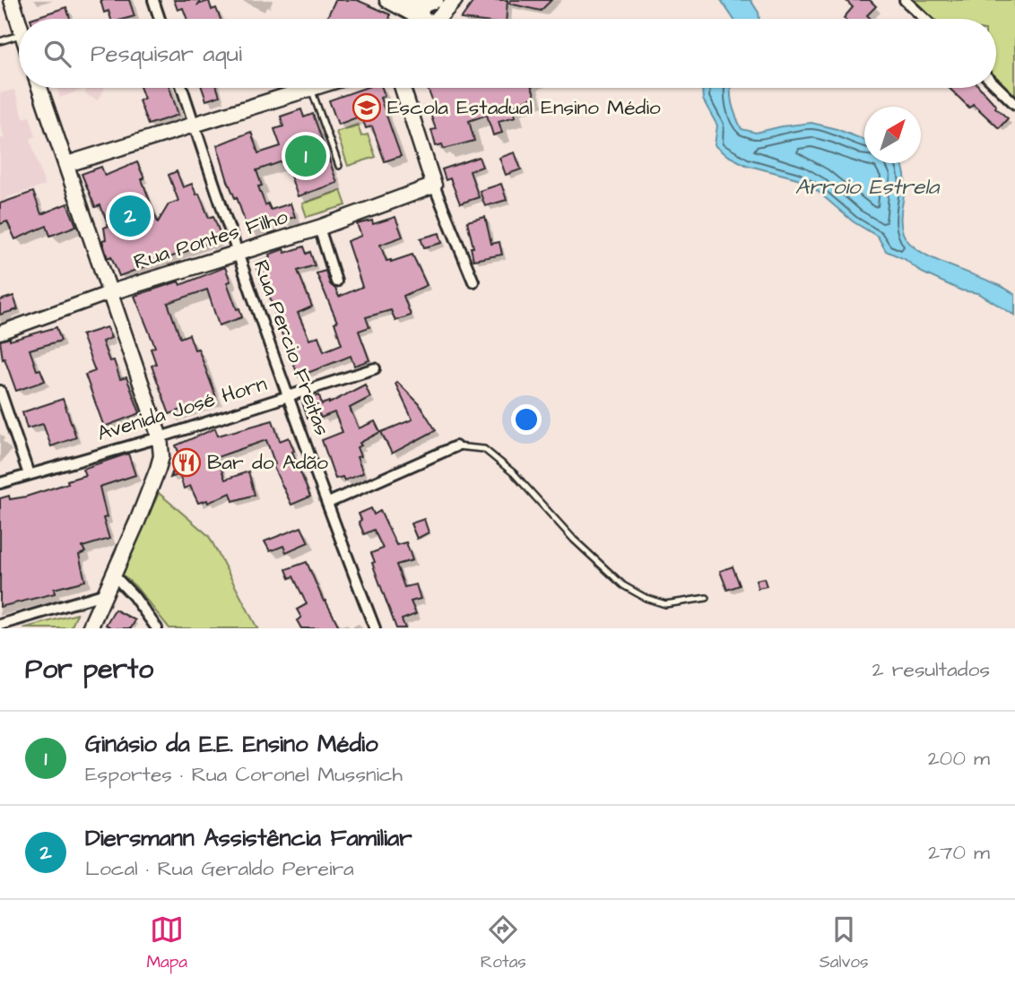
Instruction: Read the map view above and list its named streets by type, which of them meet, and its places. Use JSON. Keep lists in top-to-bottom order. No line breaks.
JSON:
{"streets":{"main road":["Rua Pontes Filho"],"street":["Rua Percio Freitas","Avenida José Horn"]},"crossings":[["Rua Pontes Filho","Rua Percio Freitas"],["Rua Percio Freitas","Avenida José Horn"]],"water":["Arroio Estrela"],"places":{"school or university":["Escola Estadual Ensino Médio"],"restaurant":["Bar do Adão"]},"north":"top right","page":{"search":"Pesquisar aqui","pins":["1","2"],"heading":["Por perto","2 resultados"],"list":[{"mark":"1","name":"Ginásio da E.E. Ensino Médio","note":"Esportes · Rua Coronel Mussnich","value":"200 m"},{"mark":"2","name":"Diersmann Assistência Familiar","note":"Local · Rua Geraldo Pereira","value":"270 m"}],"nav":["Mapa","Rotas","Salvos"]}}
